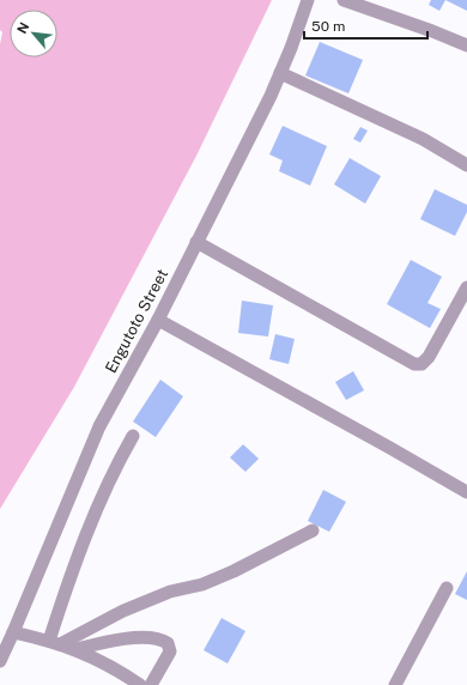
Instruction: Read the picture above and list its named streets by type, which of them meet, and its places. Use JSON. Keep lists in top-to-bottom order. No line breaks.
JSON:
{"streets":{"street":["Engutoto Street"]},"scale_bar":"50 m","north":"top left"}
